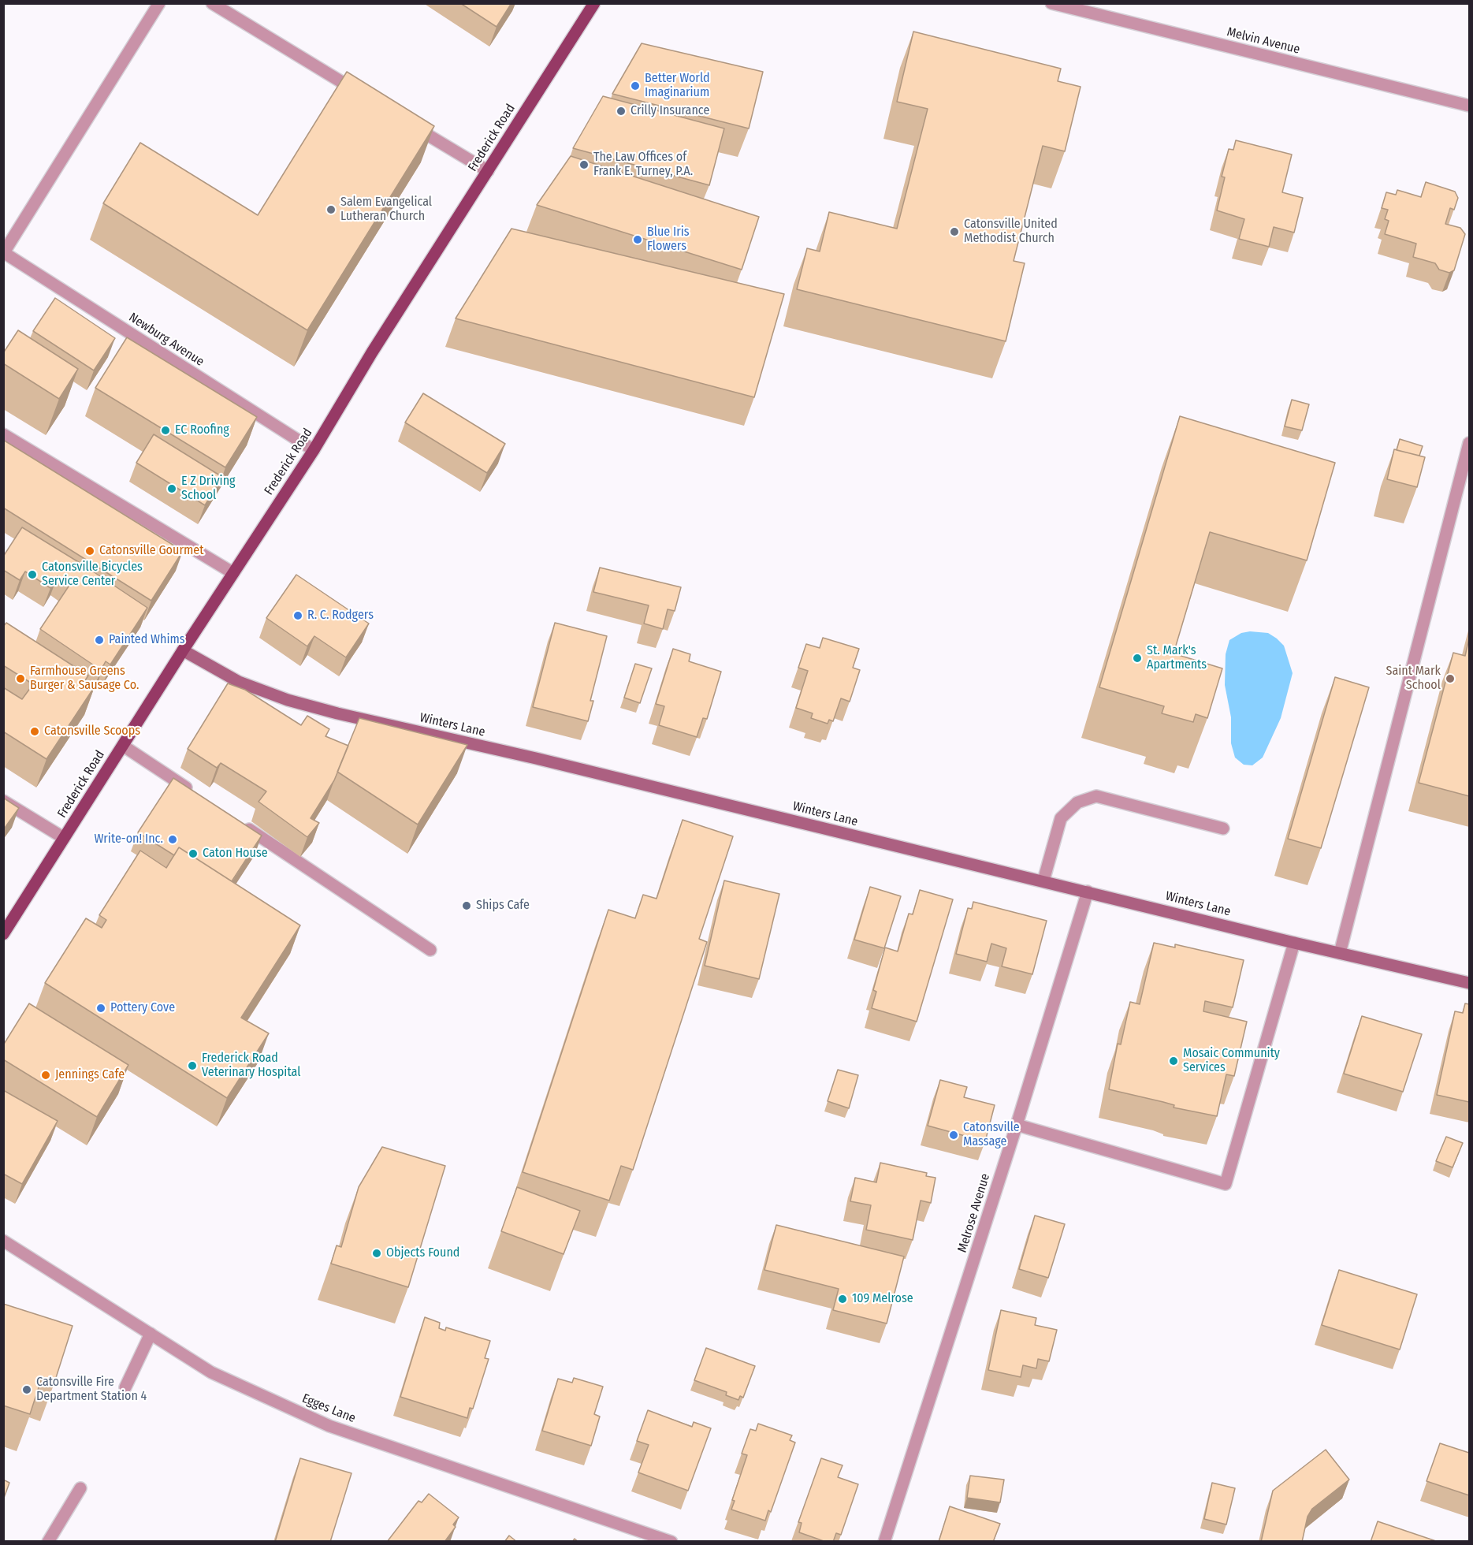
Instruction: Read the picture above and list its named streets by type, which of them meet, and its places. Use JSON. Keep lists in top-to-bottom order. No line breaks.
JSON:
{"streets":{"main road":["Frederick Road"],"street":["Melvin Avenue","Newburg Avenue","Winters Lane","Melrose Avenue","Egges Lane"]},"crossings":[["Frederick Road","Newburg Avenue"],["Frederick Road","Winters Lane"],["Winters Lane","Melrose Avenue"]],"places":["Better World Imaginarium","Crilly Insurance","The Law Offices of Frank E. Turney, P.A.","Salem Evangelical Lutheran Church","Catonsville United Methodist Church","Blue Iris Flowers","EC Roofing","E Z Driving School","Catonsville Gourmet","Catonsville Bicycles Service Center","R. C. Rodgers","Painted Whims","St. Mark's Apartments","Farmhouse Greens Burger & Sausage Co.","Saint Mark School","Catonsville Scoops","Write-on! Inc.","Caton House","Ships Cafe","Pottery Cove","Mosaic Community Services","Frederick Road Veterinary Hospital","Jennings Cafe","Catonsville Massage","Objects Found","109 Melrose","Catonsville Fire Department Station 4"]}
